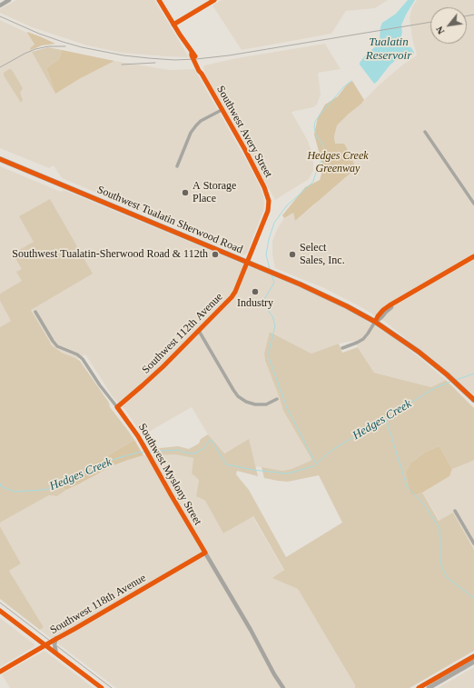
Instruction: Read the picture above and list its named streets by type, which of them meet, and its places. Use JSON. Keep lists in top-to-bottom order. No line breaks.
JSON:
{"streets":{"highway":["Southwest Tualatin Sherwood Road"],"street":["Southwest Avery Street","Southwest 112th Avenue","Southwest Myslony Street","Southwest 118th Avenue"]},"crossings":[["Southwest Avery Street","Southwest Tualatin Sherwood Road"],["Southwest Avery Street","Southwest 112th Avenue"],["Southwest Tualatin Sherwood Road","Southwest 112th Avenue"],["Southwest 112th Avenue","Southwest Myslony Street"],["Southwest Myslony Street","Southwest 118th Avenue"]],"water":["Tualatin Reservoir","Hedges Creek"],"parks":["Hedges Creek Greenway"],"places":["A Storage Place","Southwest Tualatin-Sherwood Road & 112th","Select Sales, Inc.","Industry"],"north":"bottom left"}
